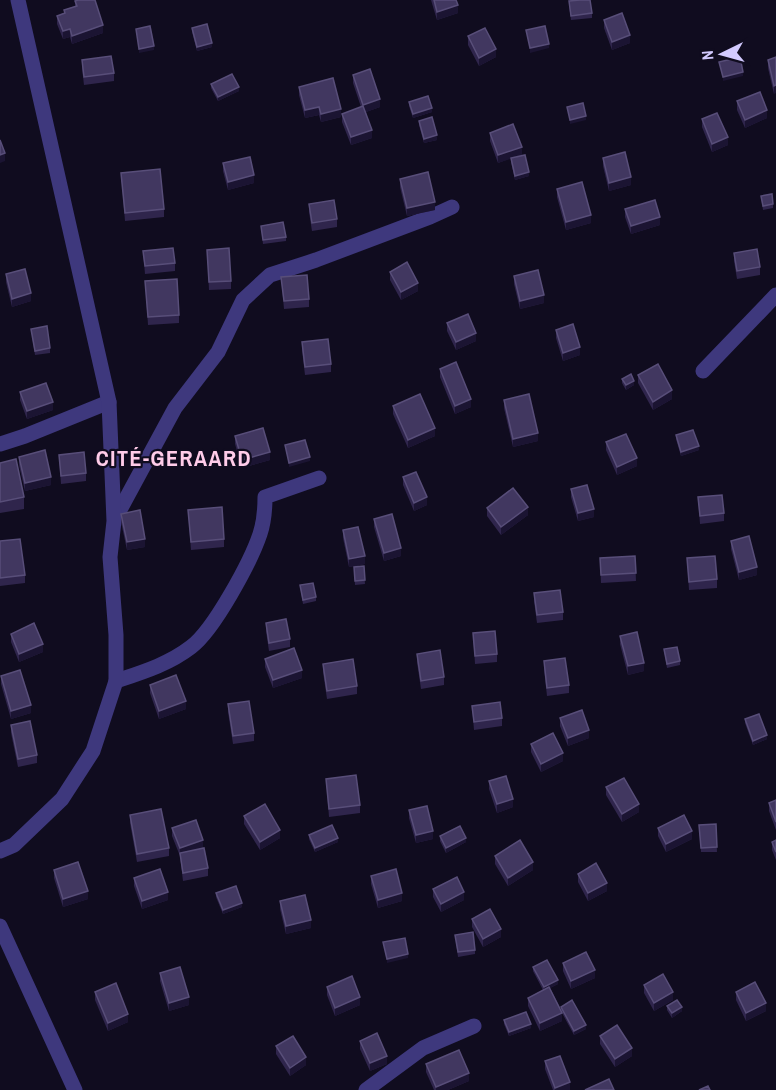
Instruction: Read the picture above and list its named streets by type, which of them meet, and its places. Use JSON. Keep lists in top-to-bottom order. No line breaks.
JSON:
{"districts":["CITÉ-GERAARD"],"north":"left"}
